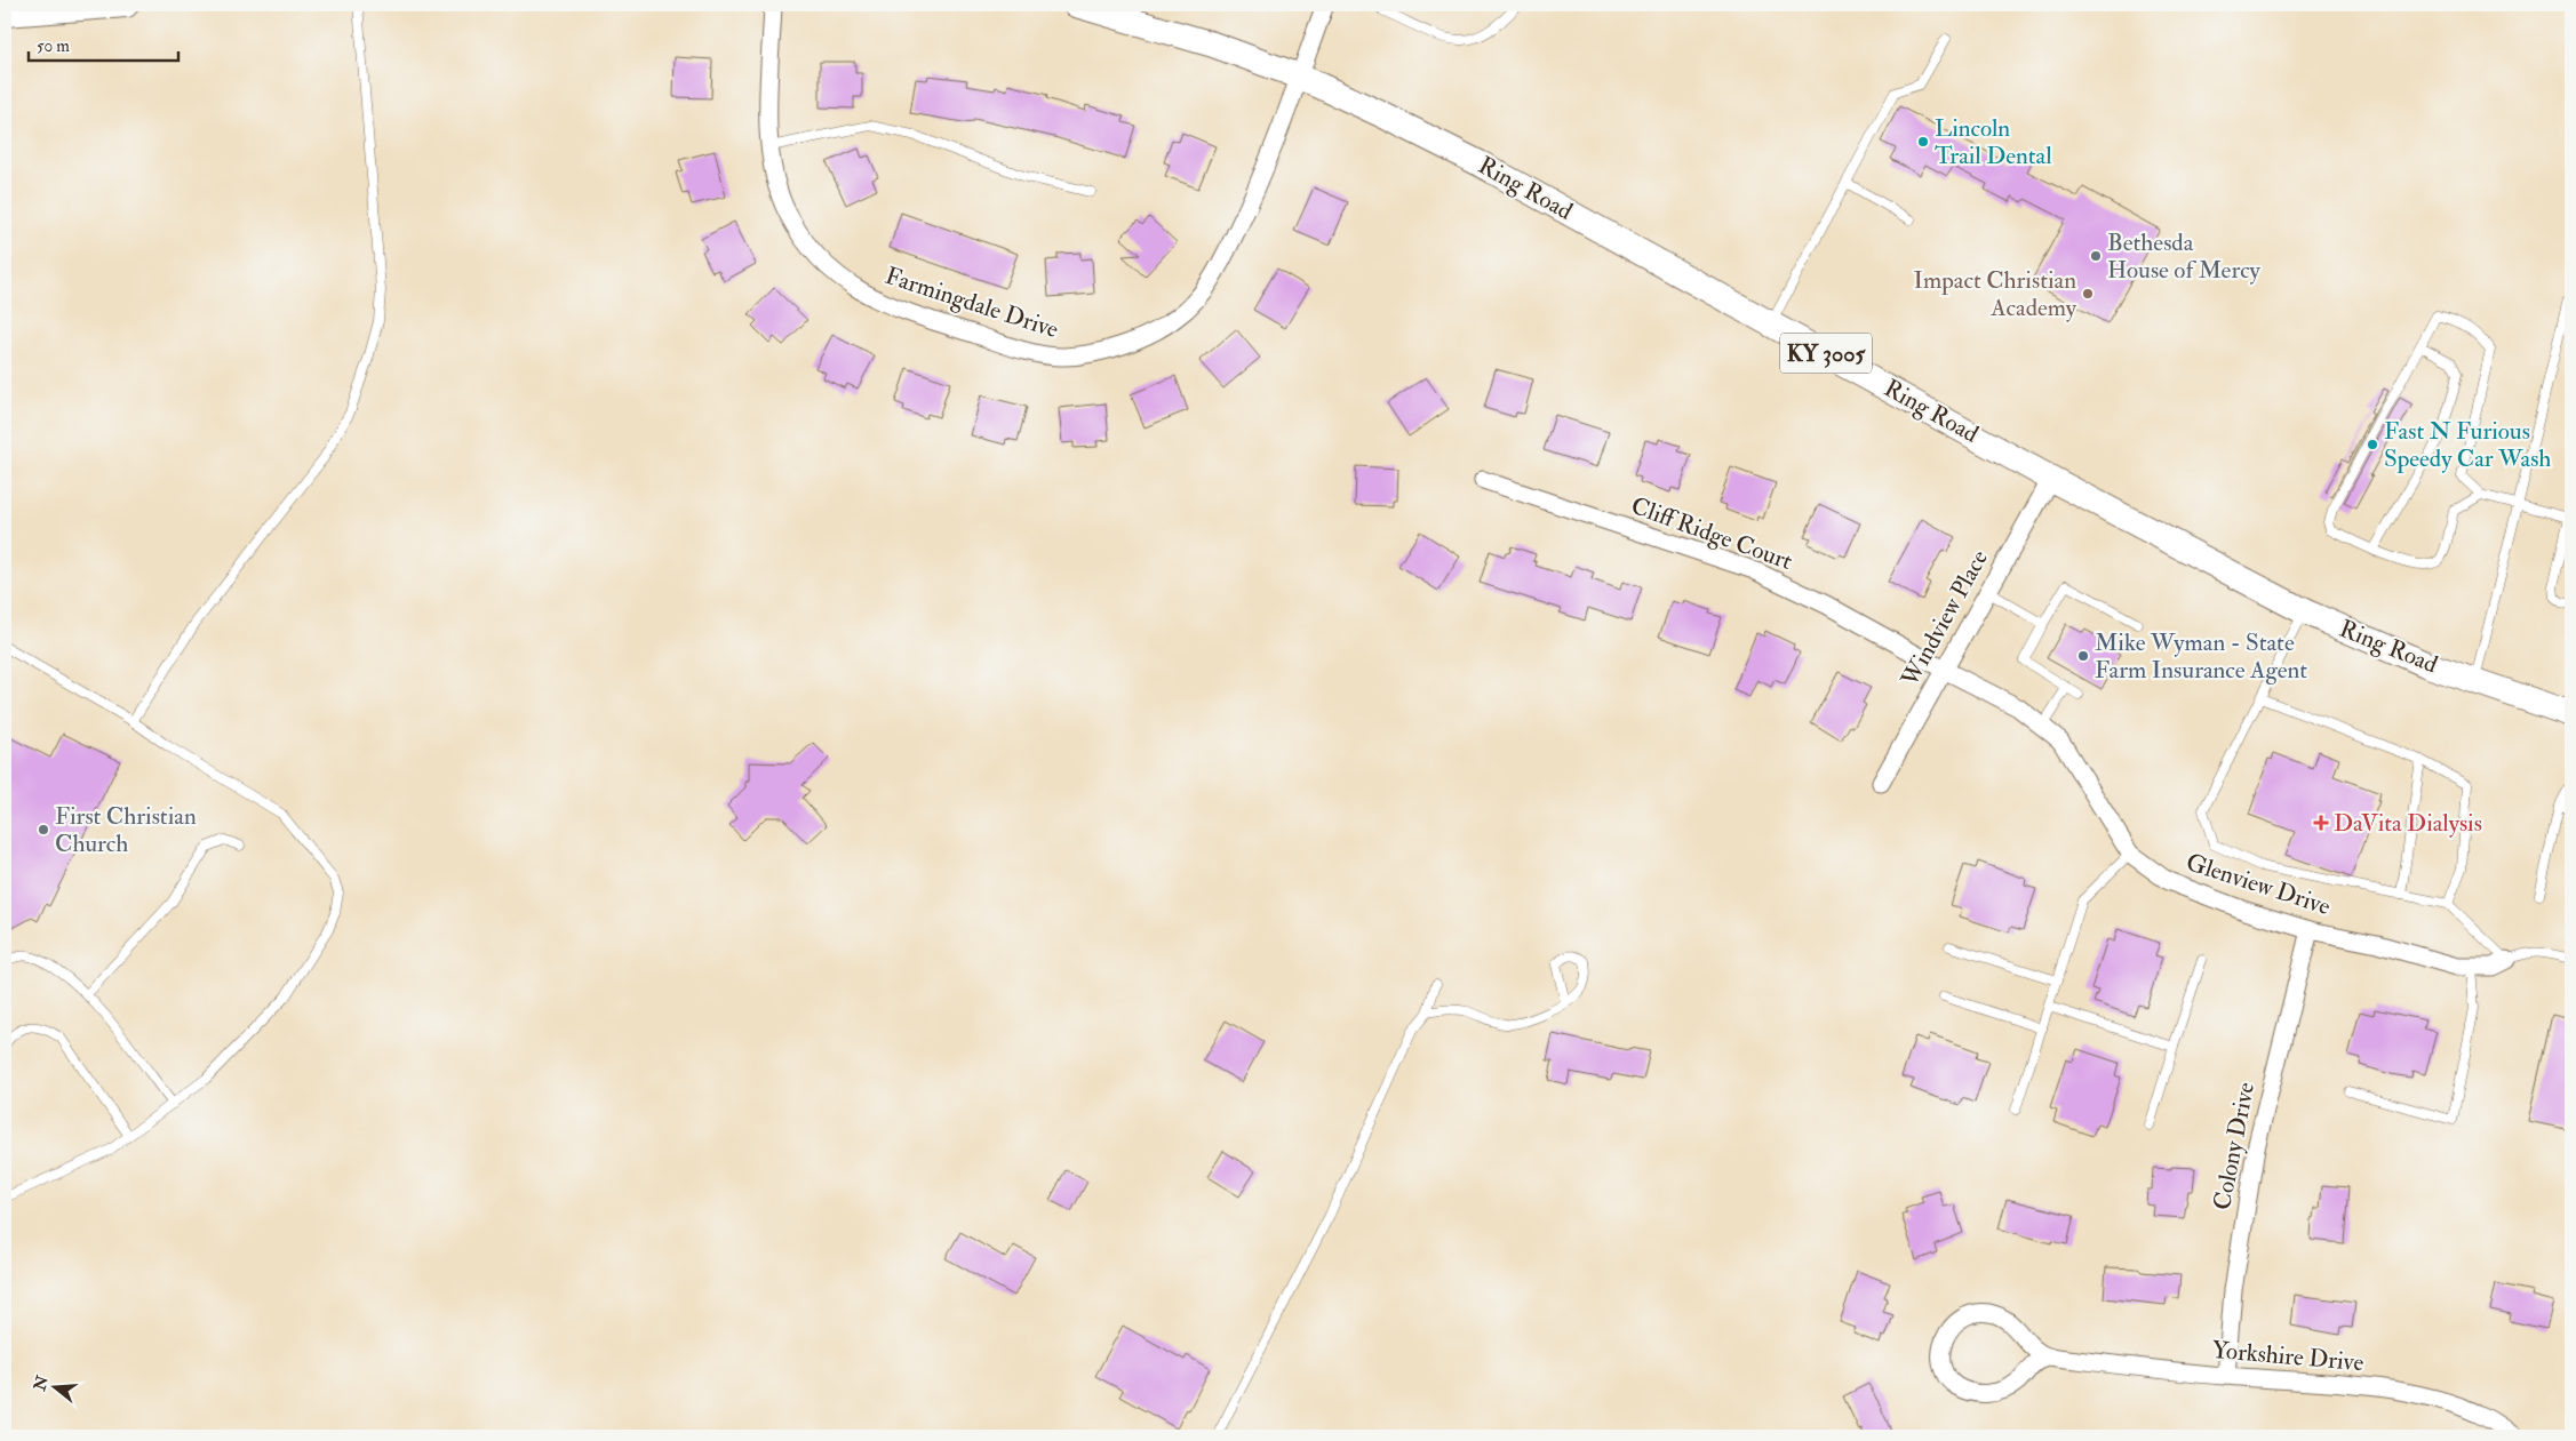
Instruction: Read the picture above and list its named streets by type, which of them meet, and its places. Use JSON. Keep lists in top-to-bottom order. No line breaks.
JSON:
{"streets":{"main road":["Ring Road","KY 3005"],"street":["Farmingdale Drive","Cliff Ridge Court","Windview Place","Glenview Drive","Colony Drive","Yorkshire Drive"]},"crossings":[["Ring Road","Farmingdale Drive"],["Ring Road","Windview Place"],["Cliff Ridge Court","Windview Place"],["Cliff Ridge Court","Glenview Drive"],["Windview Place","Glenview Drive"],["Glenview Drive","Colony Drive"],["Colony Drive","Yorkshire Drive"]],"places":{"other":["Lincoln Trail Dental","Bethesda House of Mercy","Impact Christian Academy","Fast N Furious Speedy Car Wash","Mike Wyman - State Farm Insurance Agent","First Christian Church"],"health":["DaVita Dialysis"]},"scale_bar":"50 m","north":"left"}
